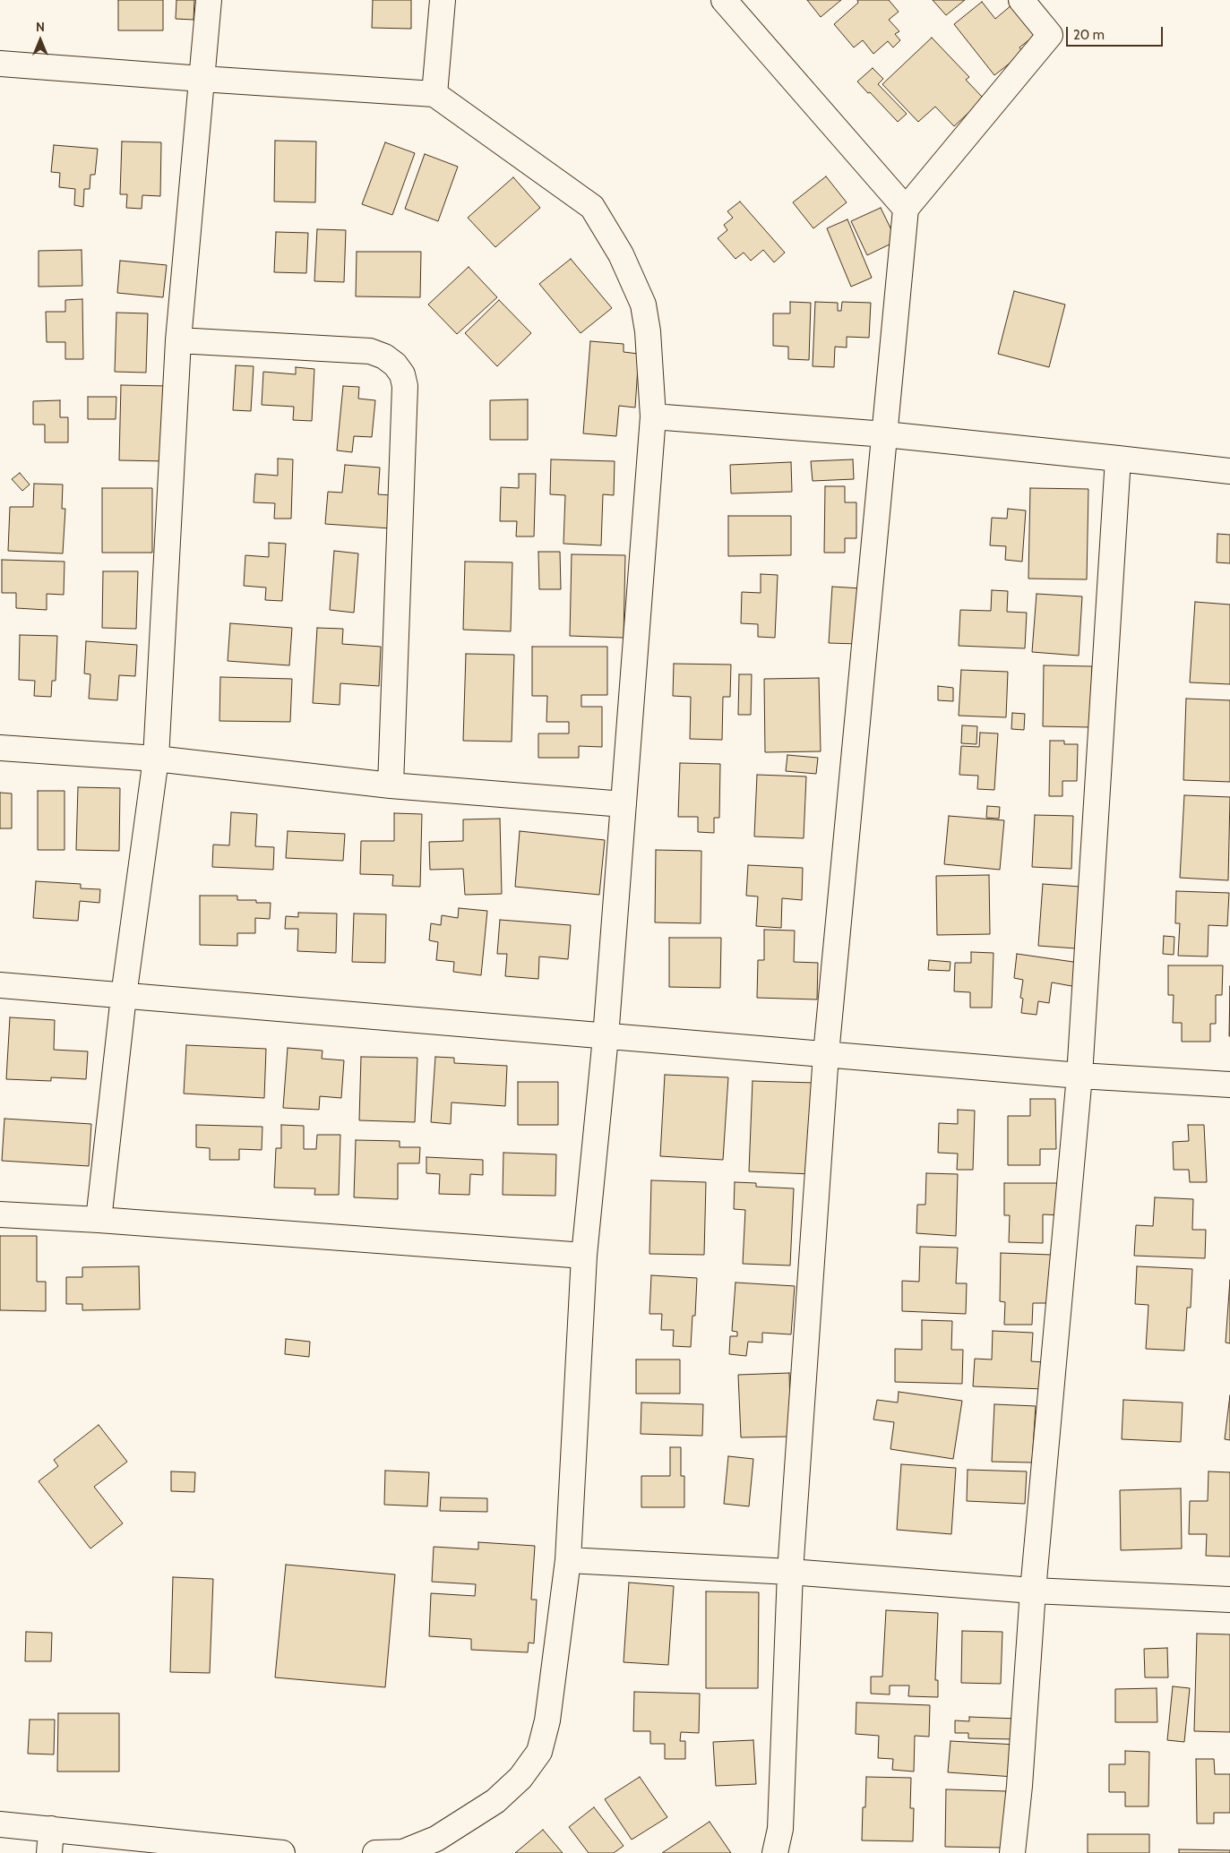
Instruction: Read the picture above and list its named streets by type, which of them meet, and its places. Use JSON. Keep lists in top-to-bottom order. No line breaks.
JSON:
{"scale_bar":"20 m","north":"top"}
